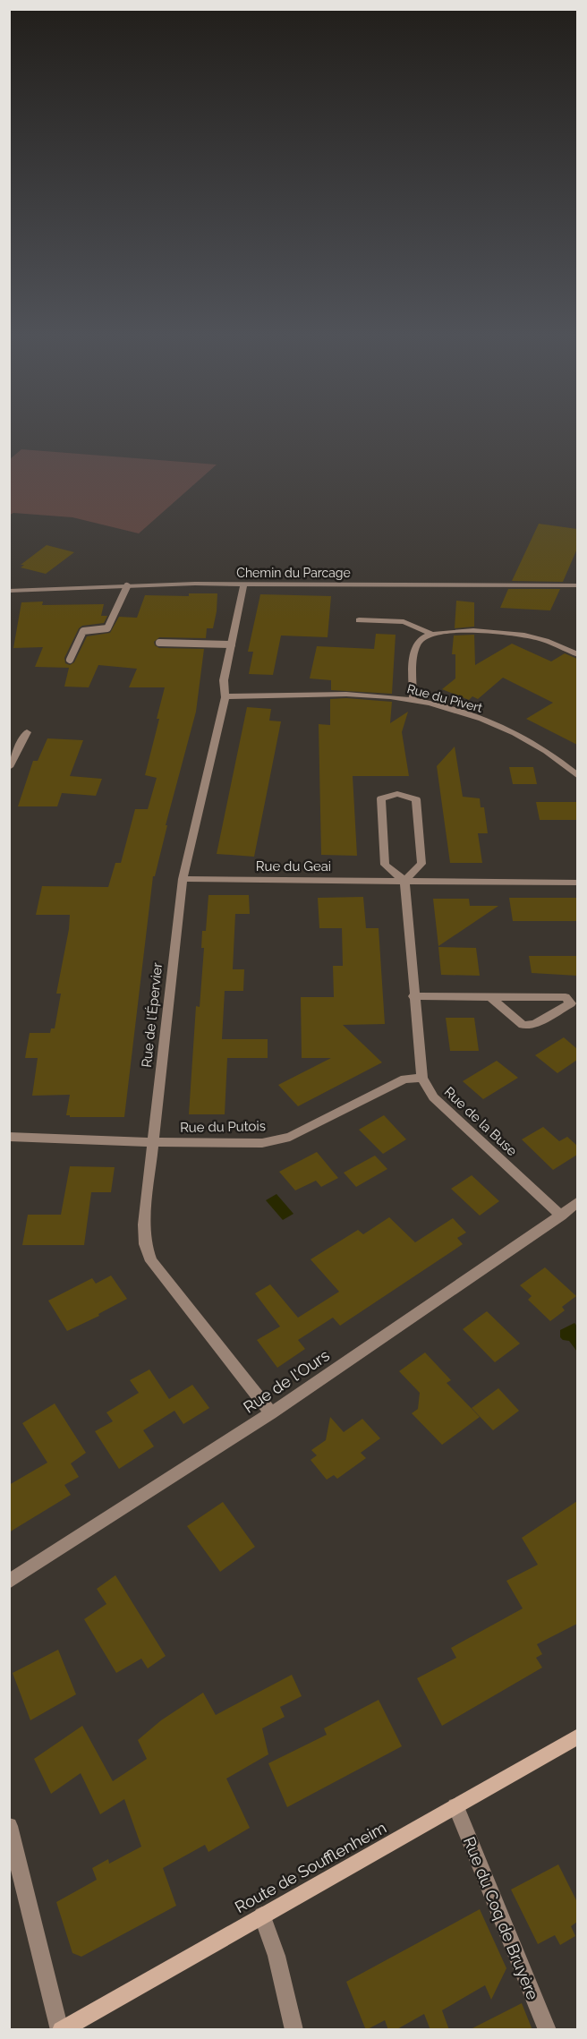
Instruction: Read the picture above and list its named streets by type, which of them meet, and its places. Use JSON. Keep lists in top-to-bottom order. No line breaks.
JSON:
{"streets":{"main road":["Route de Soufflenheim"],"street":["Chemin du Parcage","Rue du Pivert","Rue du Geai","Rue de l'Épervier","Rue de la Buse","Rue du Putois","Rue de l'Ours","Rue du Coq de Bruyère"]},"crossings":[["Chemin du Parcage","Rue de l'Épervier"],["Rue du Pivert","Rue de l'Épervier"],["Rue du Geai","Rue de l'Épervier"],["Rue du Geai","Rue de la Buse"],["Rue de l'Épervier","Rue du Putois"],["Rue de l'Épervier","Rue de l'Ours"],["Rue de la Buse","Rue du Putois"],["Rue de la Buse","Rue de l'Ours"],["Route de Soufflenheim","Rue du Coq de Bruyère"]]}
